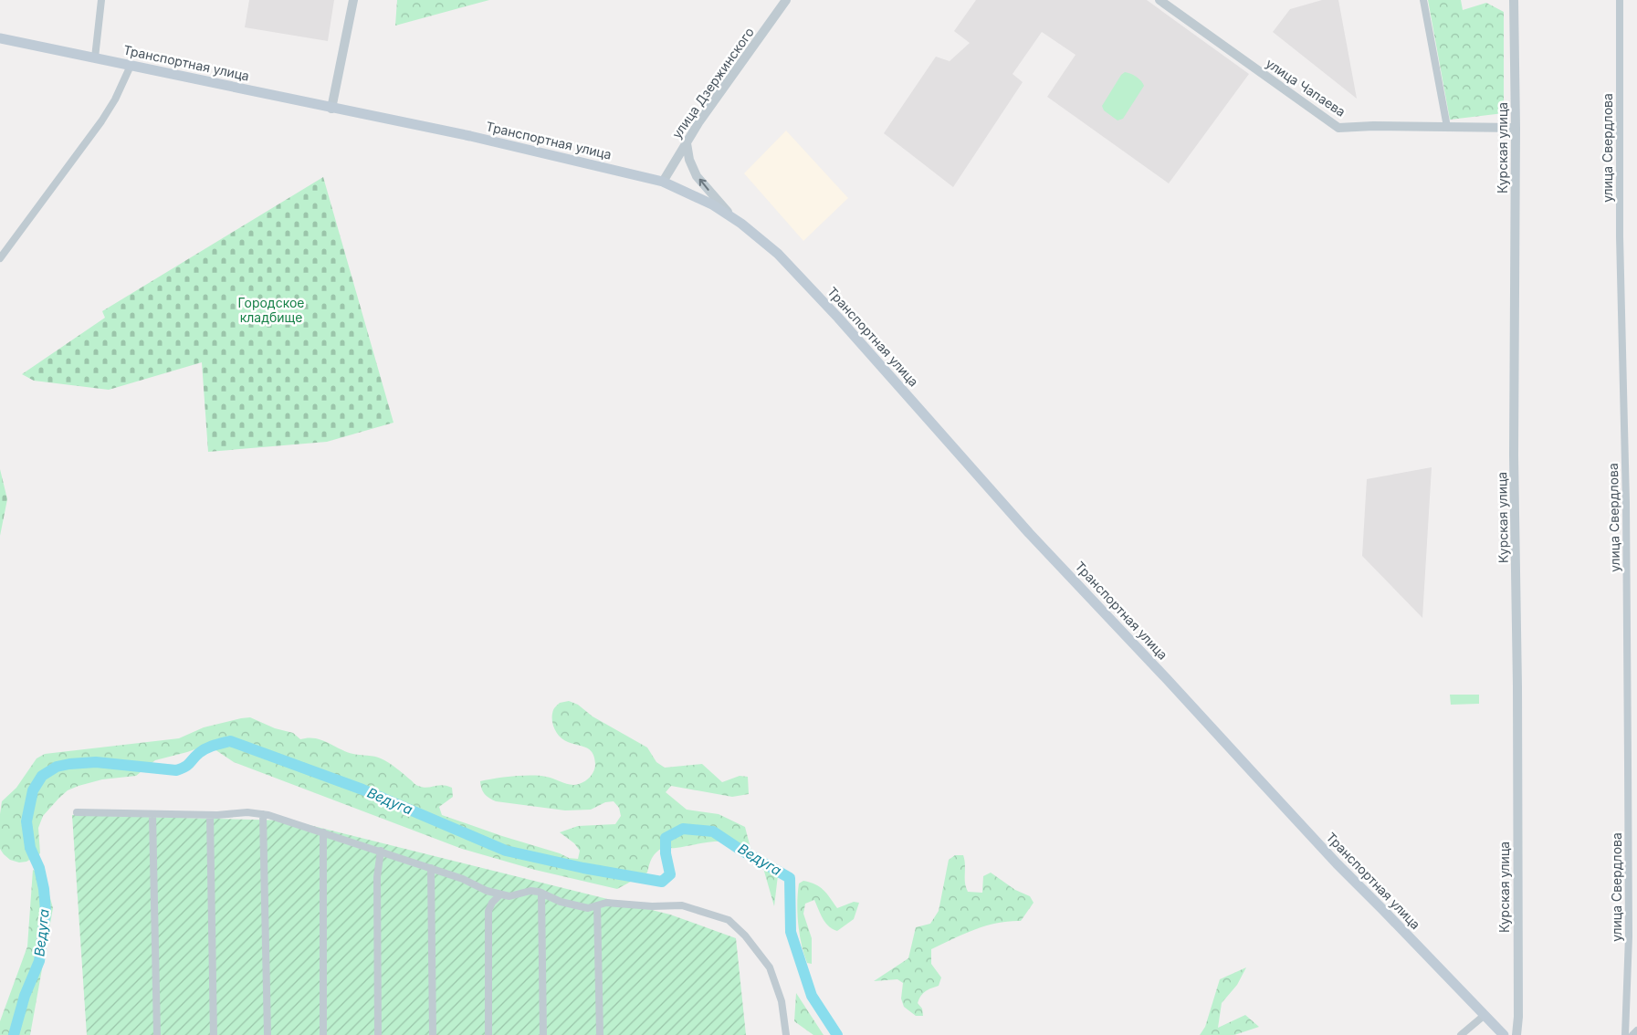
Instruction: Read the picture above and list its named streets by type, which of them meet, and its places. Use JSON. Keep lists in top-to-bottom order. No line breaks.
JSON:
{"streets":{"main road":["Транспортная улица"],"street":["улица Дзержинского","улица Чапаева","Курская улица","улица Свердлова"]},"crossings":[["Транспортная улица","улица Дзержинского"],["улица Чапаева","Курская улица"]],"water":["Ведуга"],"parks":["Городское кладбище"]}
